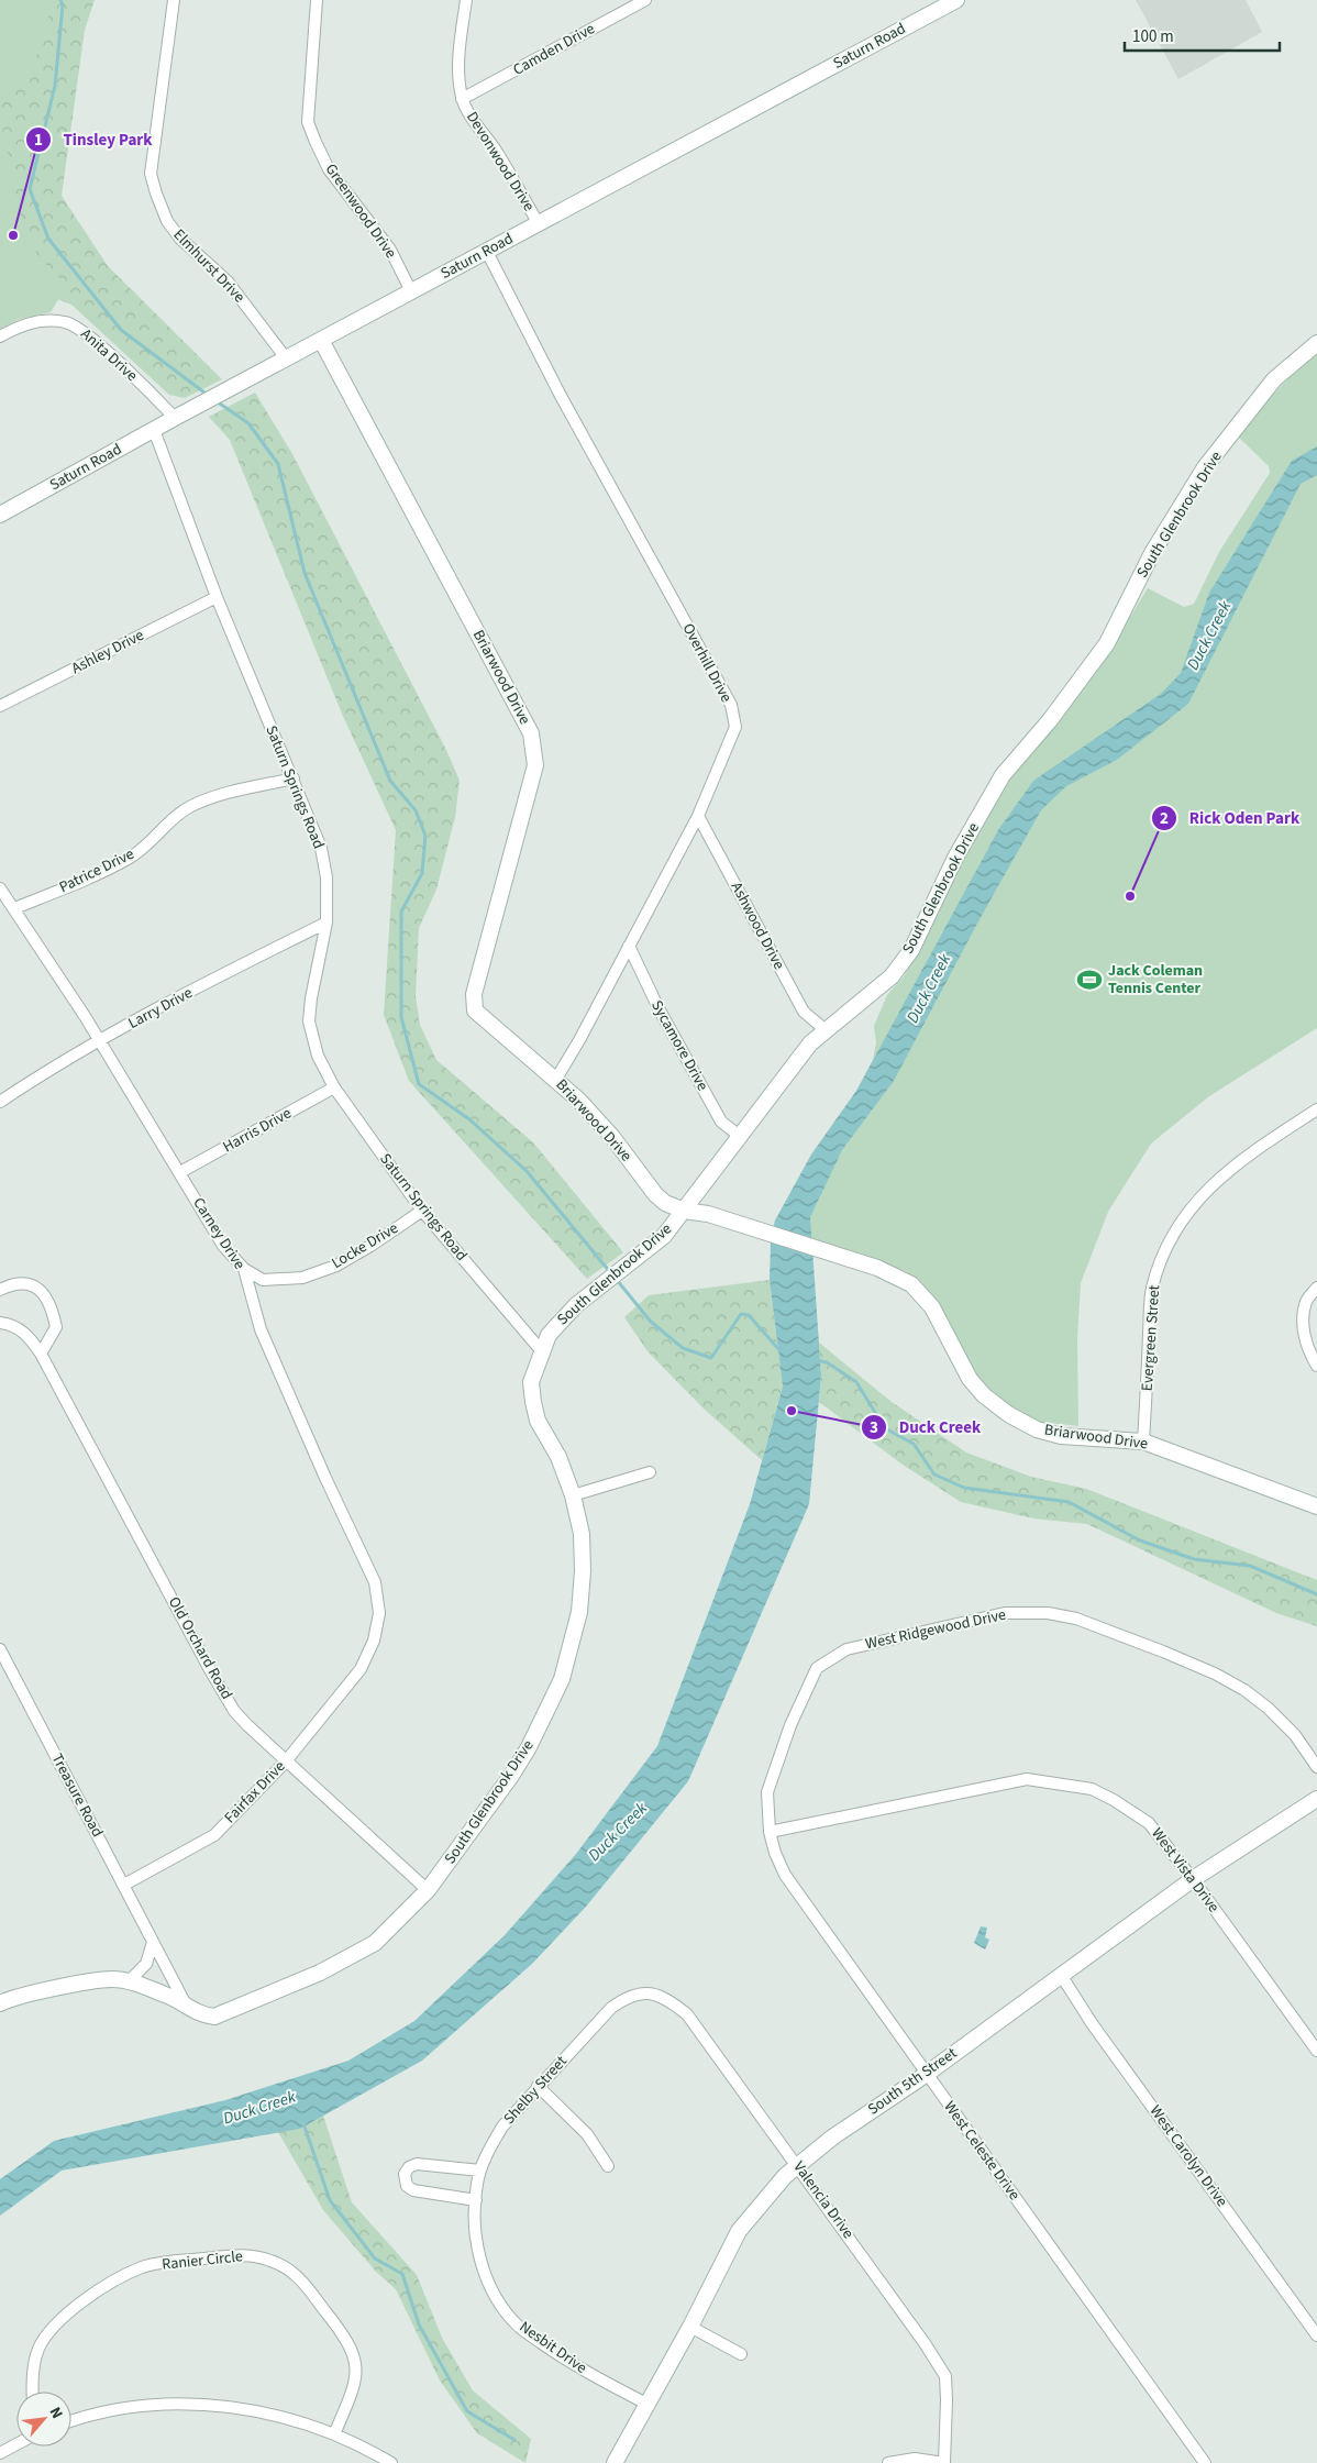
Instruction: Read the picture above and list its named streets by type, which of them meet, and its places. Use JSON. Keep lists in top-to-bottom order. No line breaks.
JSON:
{"streets":{"street":["Saturn Road","Camden Drive","Devonwood Drive","Greenwood Drive","Elmhurst Drive","Anita Drive","South Glenbrook Drive","Ashley Drive","Overhill Drive","Briarwood Drive","Saturn Springs Road","Patrice Drive","Ashwood Drive","Larry Drive","Sycamore Drive","Harris Drive","Carney Drive","Locke Drive","Evergreen Street","West Ridgewood Drive","Old Orchard Road","Fairfax Drive","Treasure Road","West Vista Drive","South 5th Street","Shelby Street","West Celeste Drive","West Carolyn Drive","Valencia Drive","Ranier Circle","Nesbit Drive"]},"crossings":[["Saturn Road","Devonwood Drive"],["Saturn Road","Greenwood Drive"],["Saturn Road","Elmhurst Drive"],["Saturn Road","Anita Drive"],["Saturn Road","Overhill Drive"],["Saturn Road","Briarwood Drive"],["Saturn Road","Saturn Springs Road"],["Camden Drive","Devonwood Drive"],["South Glenbrook Drive","Briarwood Drive"],["South Glenbrook Drive","Saturn Springs Road"],["South Glenbrook Drive","Ashwood Drive"],["South Glenbrook Drive","Sycamore Drive"],["South Glenbrook Drive","Old Orchard Road"],["South Glenbrook Drive","Treasure Road"],["Ashley Drive","Saturn Springs Road"],["Overhill Drive","Briarwood Drive"],["Overhill Drive","Ashwood Drive"],["Overhill Drive","Sycamore Drive"],["Briarwood Drive","Evergreen Street"],["Saturn Springs Road","Patrice Drive"],["Saturn Springs Road","Larry Drive"],["Saturn Springs Road","Harris Drive"],["Saturn Springs Road","Locke Drive"],["Patrice Drive","Carney Drive"],["Larry Drive","Carney Drive"],["Harris Drive","Carney Drive"],["Carney Drive","Locke Drive"],["Carney Drive","Fairfax Drive"],["West Ridgewood Drive","West Vista Drive"],["West Ridgewood Drive","West Celeste Drive"],["Old Orchard Road","Fairfax Drive"],["Fairfax Drive","Treasure Road"],["West Vista Drive","South 5th Street"],["West Vista Drive","West Celeste Drive"],["South 5th Street","West Celeste Drive"],["South 5th Street","West Carolyn Drive"],["South 5th Street","Valencia Drive"],["South 5th Street","Nesbit Drive"],["Shelby Street","Valencia Drive"],["Shelby Street","Nesbit Drive"]],"water":["Duck Creek"],"places":{"other":["Tinsley Park","Rick Oden Park","Duck Creek"],"sports":["Jack Coleman Tennis Center"]},"scale_bar":"100 m","north":"top right"}
